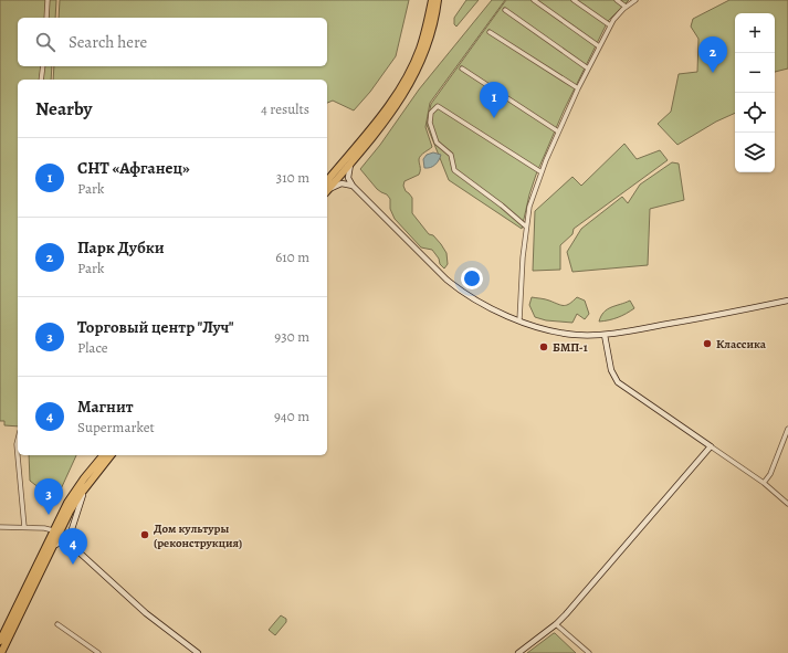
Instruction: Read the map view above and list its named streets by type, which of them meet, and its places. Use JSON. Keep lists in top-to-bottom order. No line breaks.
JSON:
{"places":["Классика","БМП-1","Дом культуры (реконструкция)"],"page":{"map_buttons":["+","−"],"search":"Search here","pins":["2","1","3","4"],"heading":["Nearby","4 results"],"list":[{"mark":"1","name":"СНТ «Афганец»","note":"Park","value":"310 m"},{"mark":"2","name":"Парк Дубки","note":"Park","value":"610 m"},{"mark":"3","name":"Торговый центр \"Луч\"","note":"Place","value":"930 m"},{"mark":"4","name":"Магнит","note":"Supermarket","value":"940 m"}]}}
